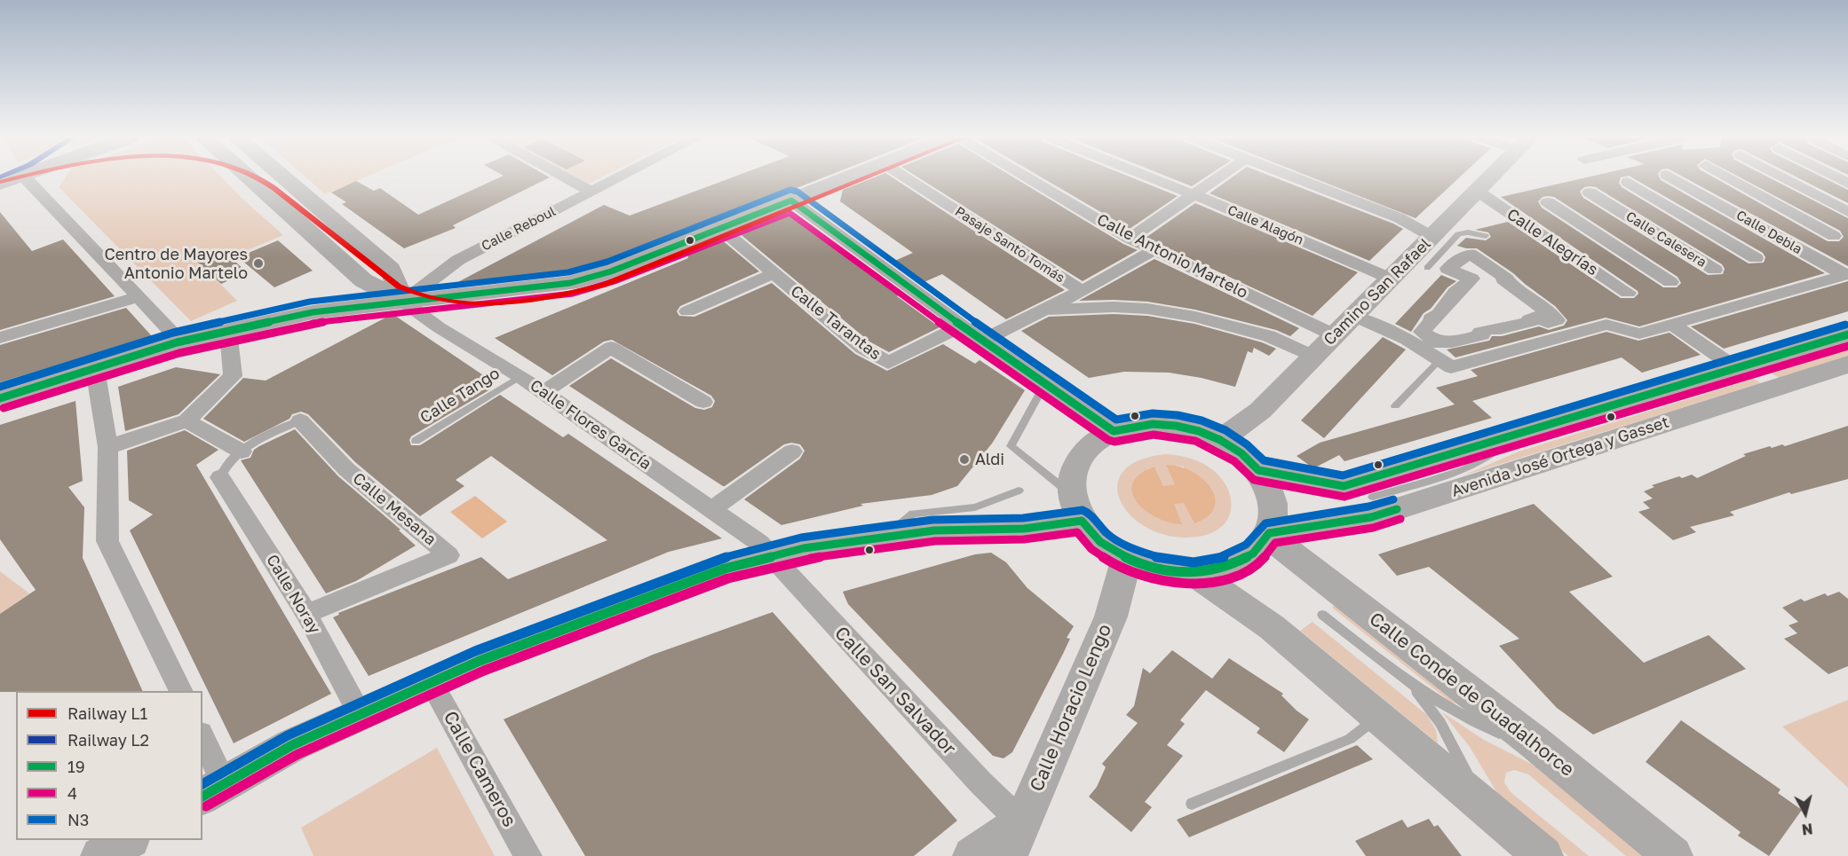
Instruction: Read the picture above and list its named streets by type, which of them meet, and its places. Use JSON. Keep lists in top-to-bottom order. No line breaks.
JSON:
{"streets":{"main road":["Camino San Rafael","Avenida José Ortega y Gasset","Calle Conde de Guadalhorce","Calle Horacio Lengo"],"street":["Calle Alagón","Calle Reboul","Calle Debla","Calle Calesera","Calle Alegrías","Pasaje Santo Tomás","Calle Antonio Martelo","Calle Tarantas","Calle Flores García","Calle Mesana","Calle Noray","Calle San Salvador","Calle Cameros"],"lane":["Calle Tango"]},"crossings":[["Calle Alagón","Camino San Rafael"],["Calle Reboul","Calle Flores García"],["Calle Alegrías","Camino San Rafael"],["Calle Antonio Martelo","Camino San Rafael"],["Camino San Rafael","Avenida José Ortega y Gasset"],["Camino San Rafael","Calle Conde de Guadalhorce"],["Camino San Rafael","Calle Horacio Lengo"],["Calle Tango","Calle Flores García"],["Calle Flores García","Calle San Salvador"],["Avenida José Ortega y Gasset","Calle Conde de Guadalhorce"],["Avenida José Ortega y Gasset","Calle Horacio Lengo"],["Calle Mesana","Calle Noray"],["Calle San Salvador","Calle Horacio Lengo"],["Calle Conde de Guadalhorce","Calle Horacio Lengo"]],"places":["Centro de Mayores Antonio Martelo","Aldi"],"lines":["rail line L1","transit line N3","transit line 19","transit line 4"],"legend":["Railway L1","Railway L2","19","4","N3"],"north":"bottom"}
